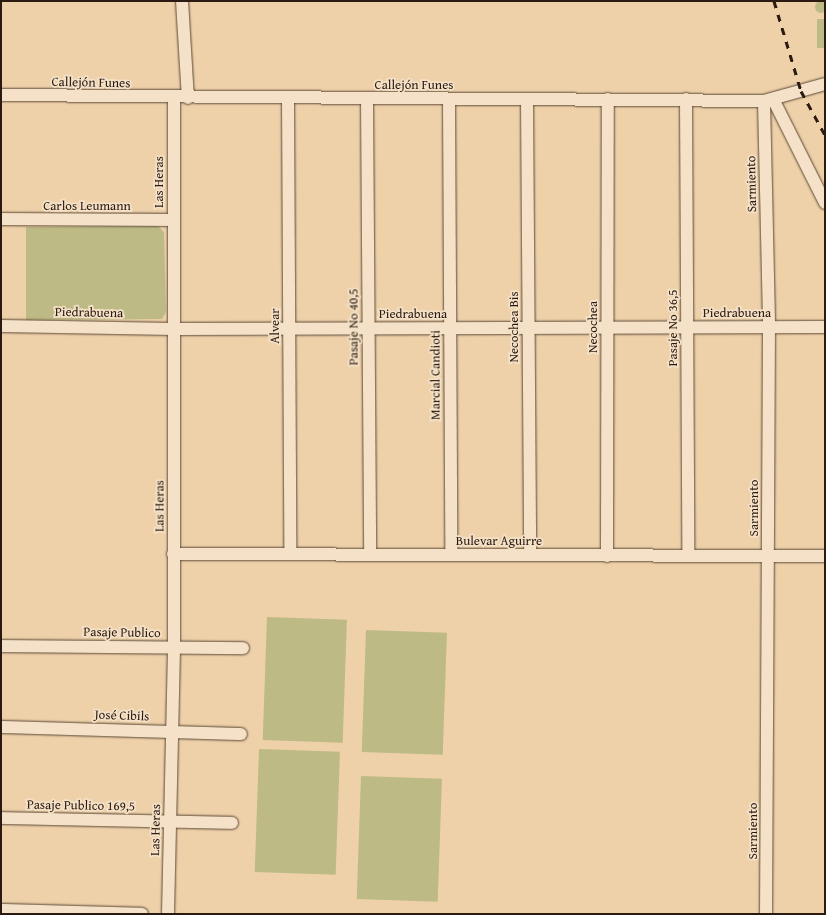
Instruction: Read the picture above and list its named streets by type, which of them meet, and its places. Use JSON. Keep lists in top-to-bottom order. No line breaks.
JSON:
{"streets":{"street":["Callejón Funes","Las Heras","Sarmiento","Carlos Leumann","Piedrabuena","Alvear","Pasaje No 40,5","Necochea Bis","Necochea","Pasaje No 36,5","Marcial Candioti","Bulevar Aguirre","Pasaje Publico","José Cibils","Pasaje Publico 169,5"]},"crossings":[["Callejón Funes","Las Heras"],["Callejón Funes","Sarmiento"],["Callejón Funes","Alvear"],["Callejón Funes","Pasaje No 40,5"],["Callejón Funes","Necochea Bis"],["Callejón Funes","Necochea"],["Callejón Funes","Pasaje No 36,5"],["Callejón Funes","Marcial Candioti"],["Las Heras","Carlos Leumann"],["Las Heras","Piedrabuena"],["Las Heras","Bulevar Aguirre"],["Las Heras","Pasaje Publico"],["Las Heras","José Cibils"],["Las Heras","Pasaje Publico 169,5"],["Sarmiento","Piedrabuena"],["Sarmiento","Bulevar Aguirre"],["Piedrabuena","Alvear"],["Piedrabuena","Pasaje No 40,5"],["Piedrabuena","Necochea Bis"],["Piedrabuena","Necochea"],["Piedrabuena","Pasaje No 36,5"],["Piedrabuena","Marcial Candioti"],["Alvear","Bulevar Aguirre"],["Pasaje No 40,5","Bulevar Aguirre"],["Necochea Bis","Bulevar Aguirre"],["Necochea","Bulevar Aguirre"],["Pasaje No 36,5","Bulevar Aguirre"],["Marcial Candioti","Bulevar Aguirre"]]}
